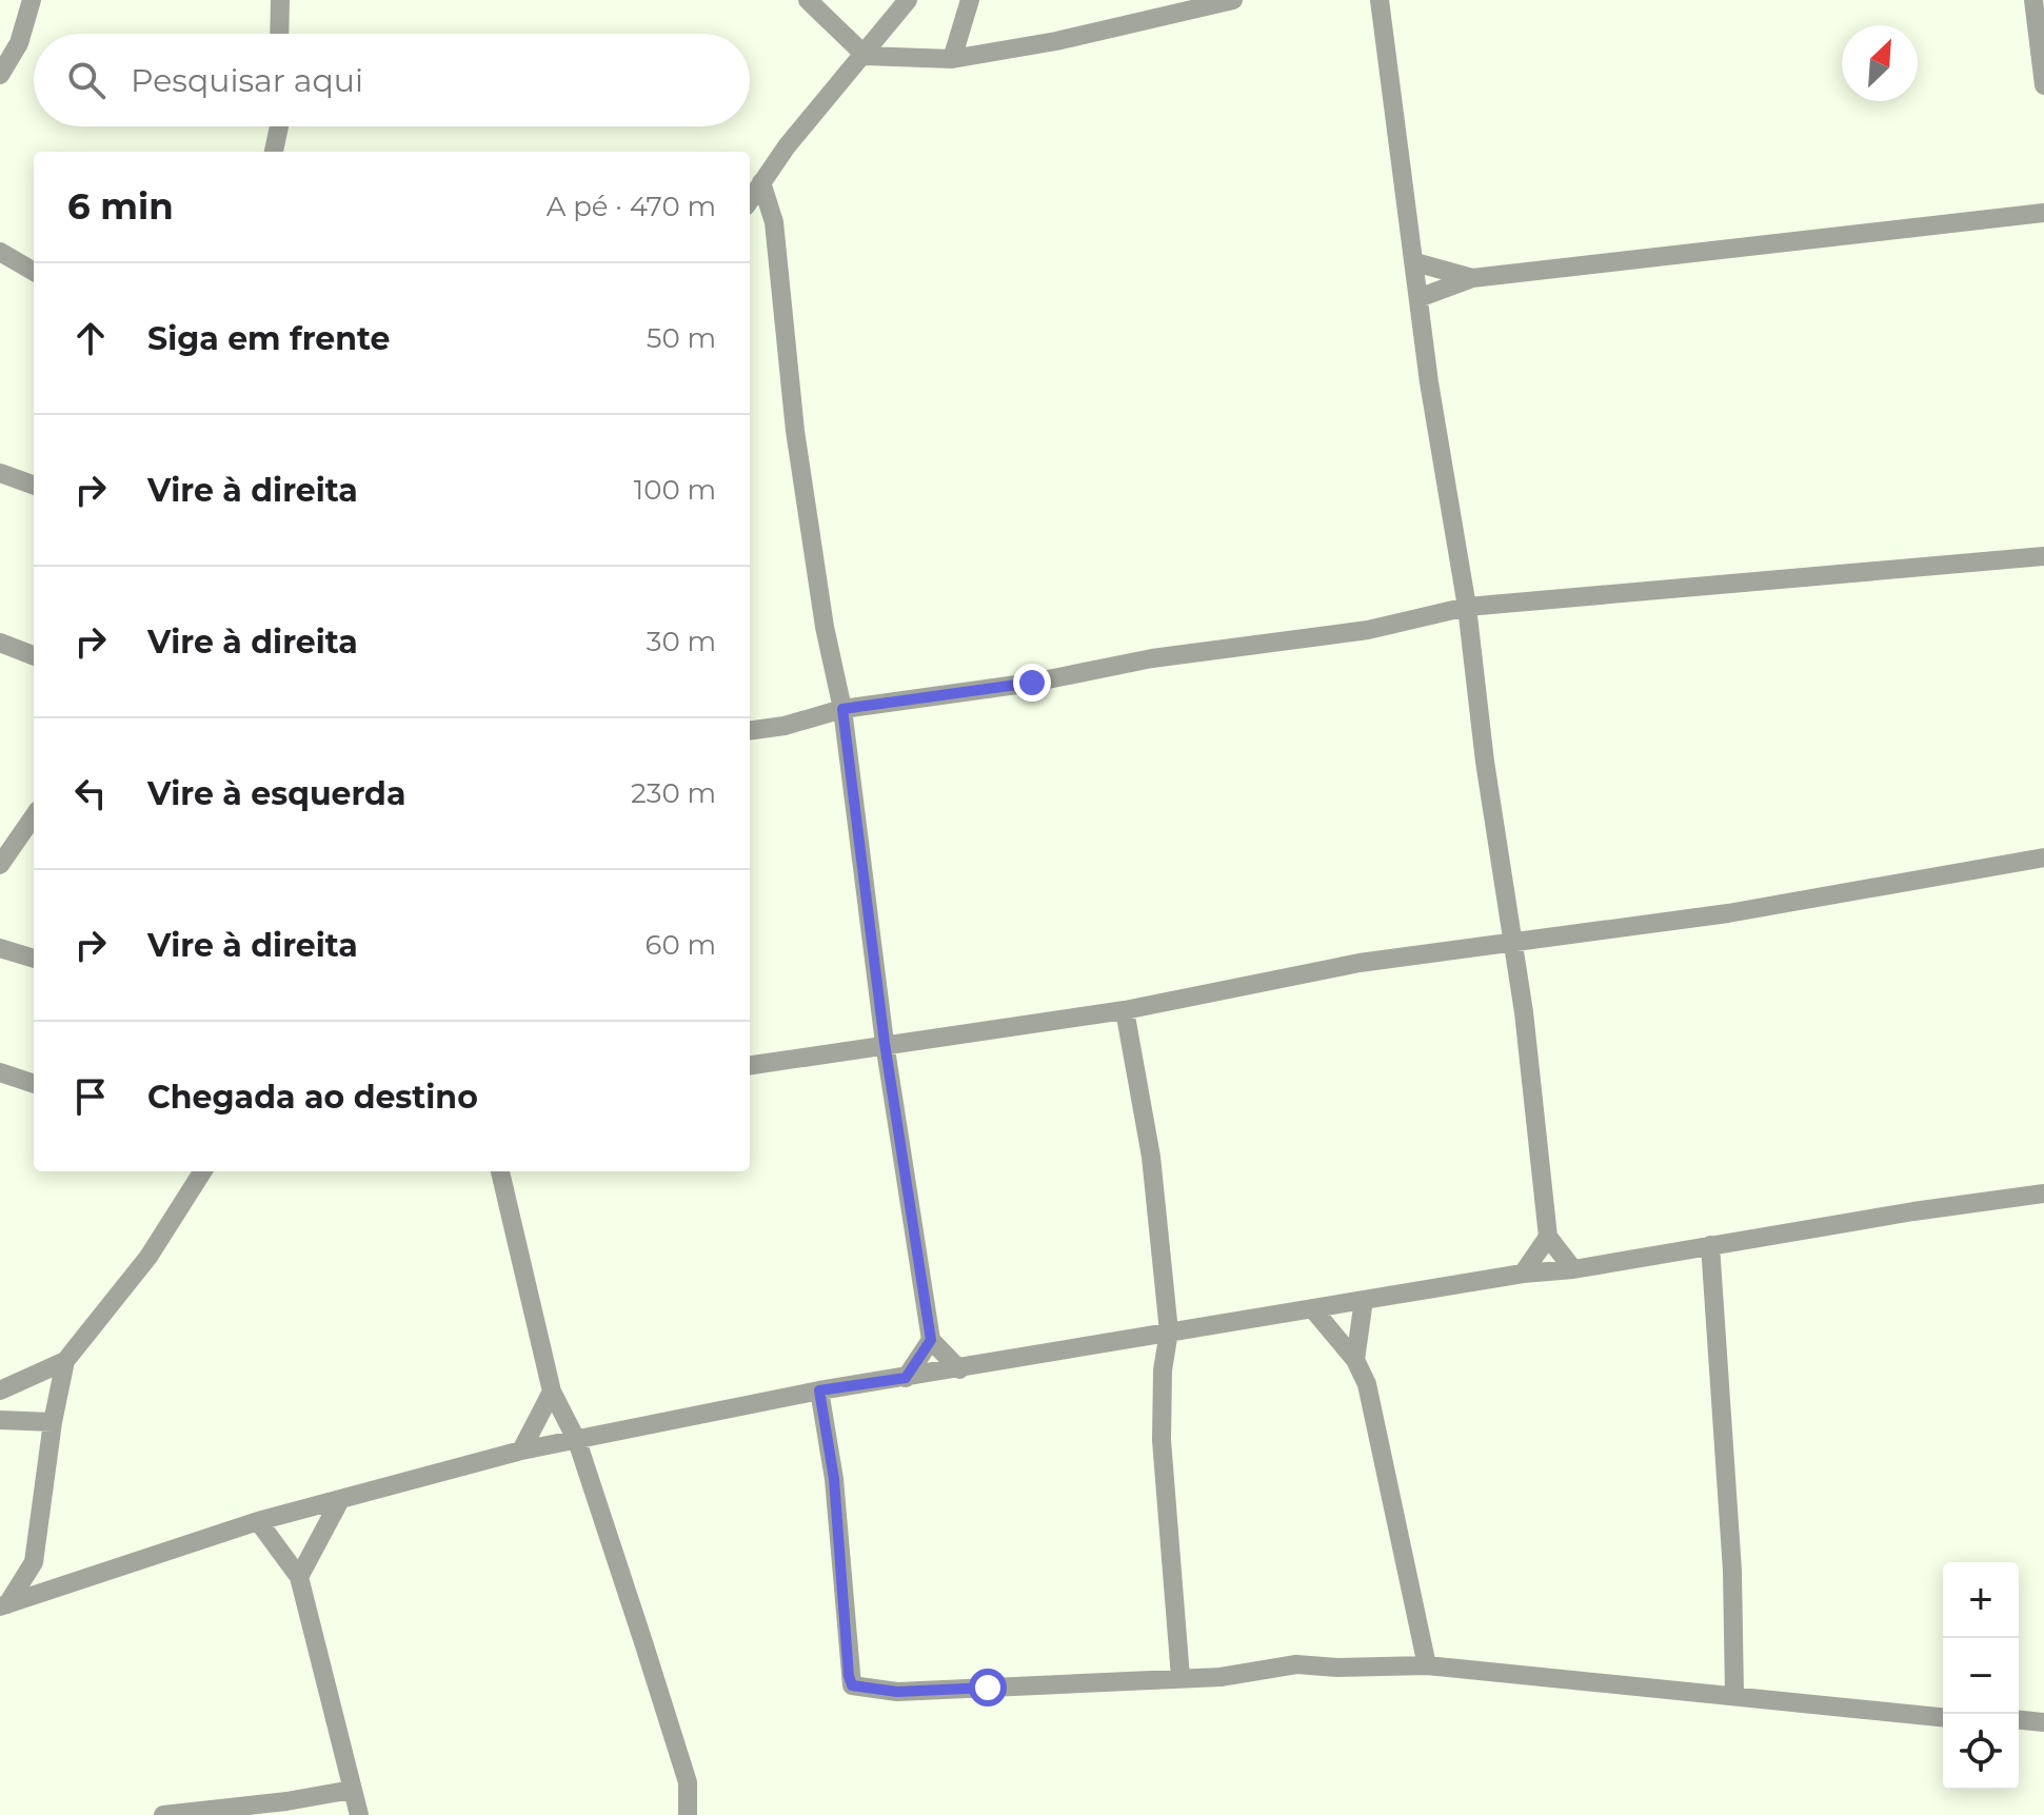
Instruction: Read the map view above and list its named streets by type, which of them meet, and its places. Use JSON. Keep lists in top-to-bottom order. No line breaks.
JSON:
{"north":"top right","page":{"search":"Pesquisar aqui","heading":["6 min","A pé · 470 m"],"list":[["Siga em frente","50 m"],["Vire à direita","100 m"],["Vire à direita","30 m"],["Vire à esquerda","230 m"],["Vire à direita","60 m"],"Chegada ao destino"],"map_buttons":["+","−"]}}
